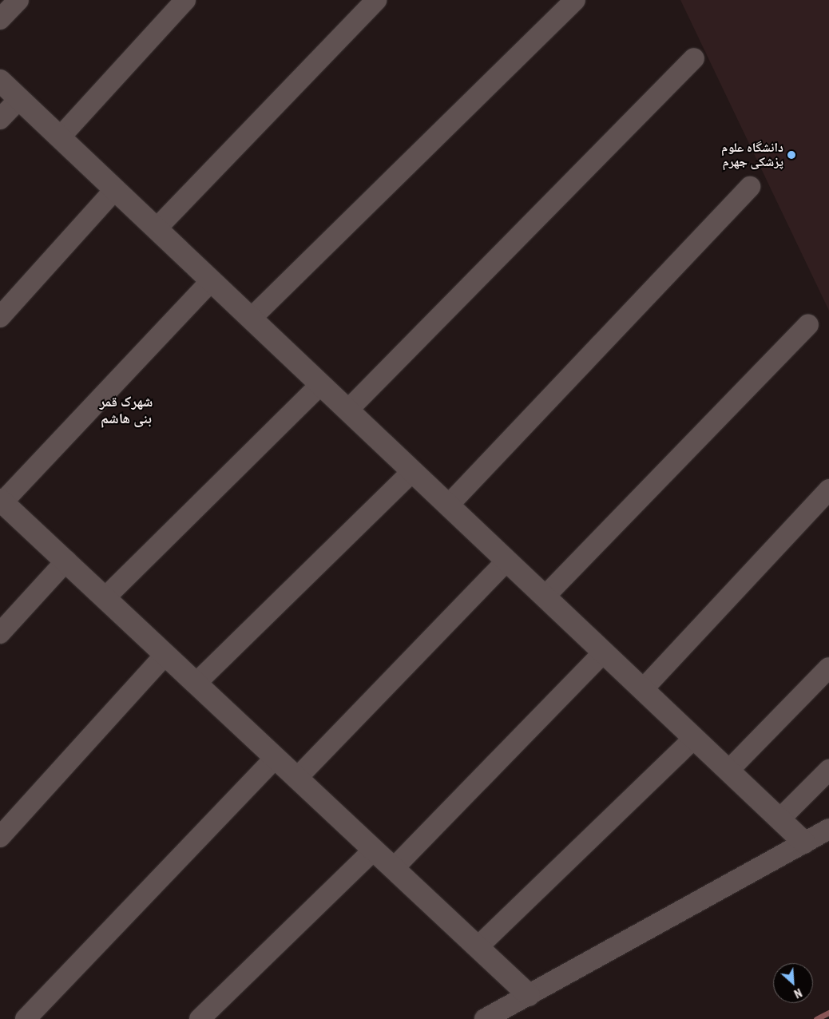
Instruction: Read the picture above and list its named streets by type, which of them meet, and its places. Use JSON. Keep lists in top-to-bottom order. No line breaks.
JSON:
{"districts":["شهرک قمر بنی هاشم"],"places":["دانشگاه علوم پزشکی جهرم"],"north":"bottom right"}
